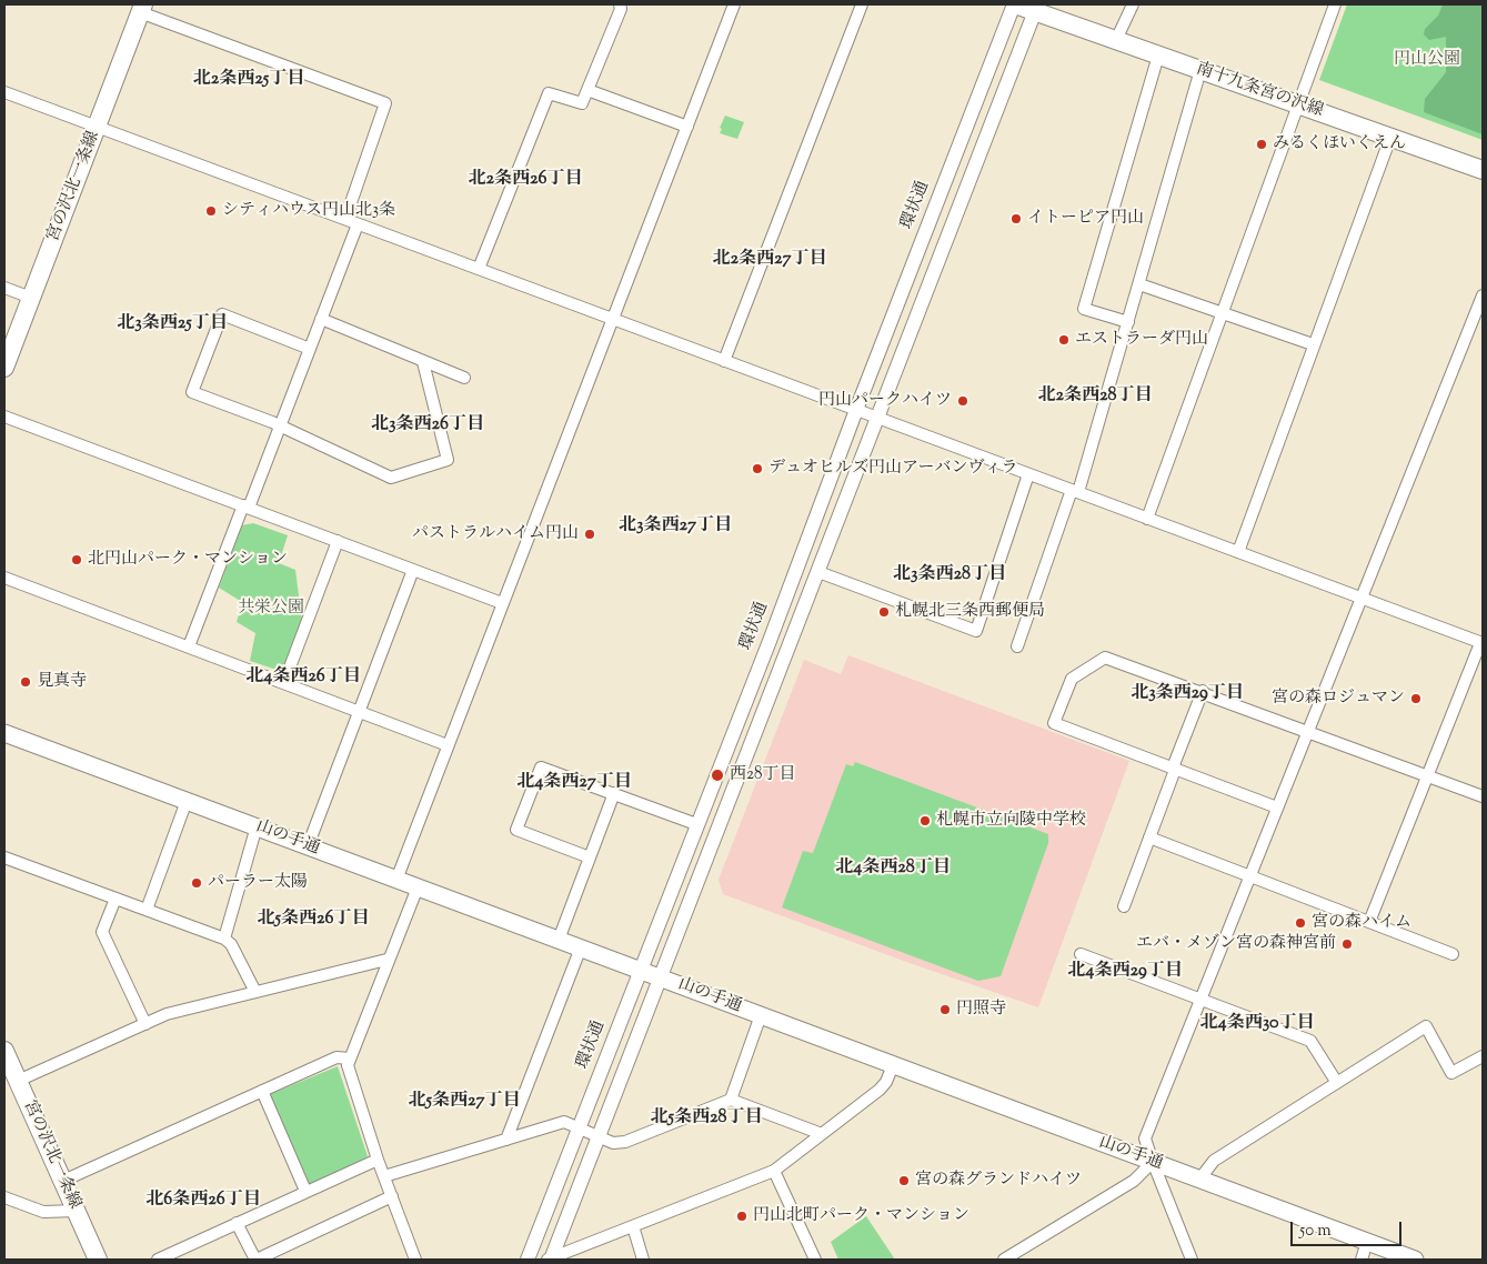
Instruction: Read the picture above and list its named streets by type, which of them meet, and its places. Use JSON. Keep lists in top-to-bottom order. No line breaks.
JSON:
{"streets":{"main road":["南十九条宮の沢線","宮の沢北一条線","山の手通"],"street":["環状通"]},"crossings":[["南十九条宮の沢線","環状通"],["環状通","山の手通"]],"districts":["北2条西25丁目","北2条西26丁目","北2条西27丁目","北3条西25丁目","北2条西28丁目","北3条西26丁目","北3条西27丁目","北3条西28丁目","北4条西26丁目","北3条西29丁目","北4条西27丁目","北4条西28丁目","北5条西26丁目","北4条西29丁目","北4条西30丁目","北5条西27丁目","北5条西28丁目","北6条西26丁目"],"parks":["円山公園","共栄公園"],"places":["みるくほいくえん","シティハウス円山北3条","イトーピア円山","エストラーダ円山","円山パークハイツ","デュオヒルズ円山アーバンヴィラ","パストラルハイム円山","北円山パーク・マンション","札幌北三条西郵便局","見真寺","宮の森ロジュマン","西28丁目","札幌市立向陵中学校","パーラー太陽","宮の森ハイム","エバ・メゾン宮の森神宮前","円照寺","宮の森グランドハイツ","円山北町パーク・マンション"],"scale_bar":"50 m"}
